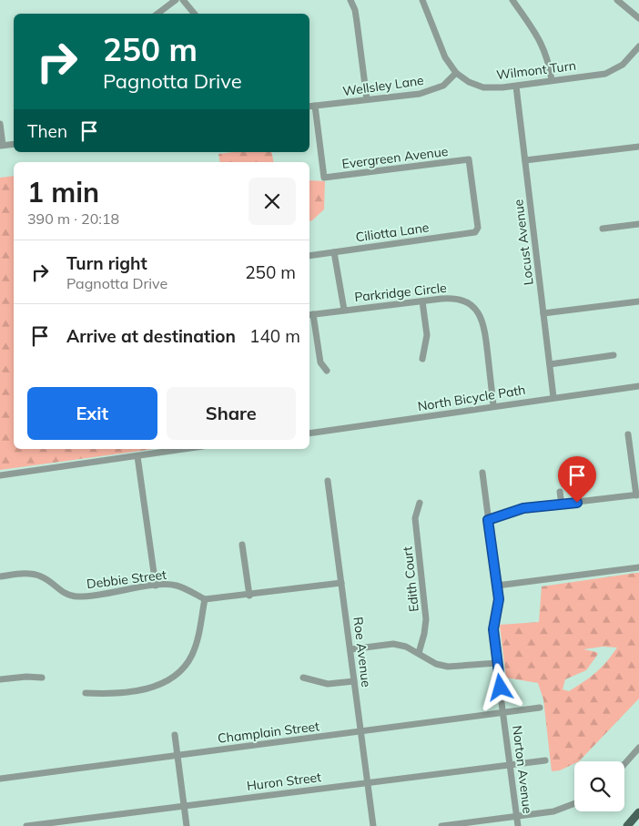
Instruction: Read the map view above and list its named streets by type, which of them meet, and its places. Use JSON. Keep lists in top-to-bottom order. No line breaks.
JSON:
{"streets":{"street":["Wilmont Turn","Wellsley Lane","Evergreen Avenue","Ciliotta Lane","Locust Avenue","Parkridge Circle","North Bicycle Path","Debbie Street","Edith Court","Roe Avenue","Champlain Street","Norton Avenue","Huron Street"]},"crossings":[["Wilmont Turn","Wellsley Lane"],["Wilmont Turn","Locust Avenue"],["Wellsley Lane","Evergreen Avenue"],["Evergreen Avenue","Ciliotta Lane"],["Locust Avenue","North Bicycle Path"],["Parkridge Circle","North Bicycle Path"],["Roe Avenue","Champlain Street"],["Roe Avenue","Huron Street"],["Champlain Street","Norton Avenue"],["Norton Avenue","Huron Street"]],"page":{"turn":["250 m","Pagnotta Drive"],"then":"Then","heading":["1 min","390 m · 20:18"],"list":[{"name":"Turn right","note":"Pagnotta Drive","value":"250 m"},{"name":"Arrive at destination","value":"140 m"}],"buttons":["Exit","Share"]}}
